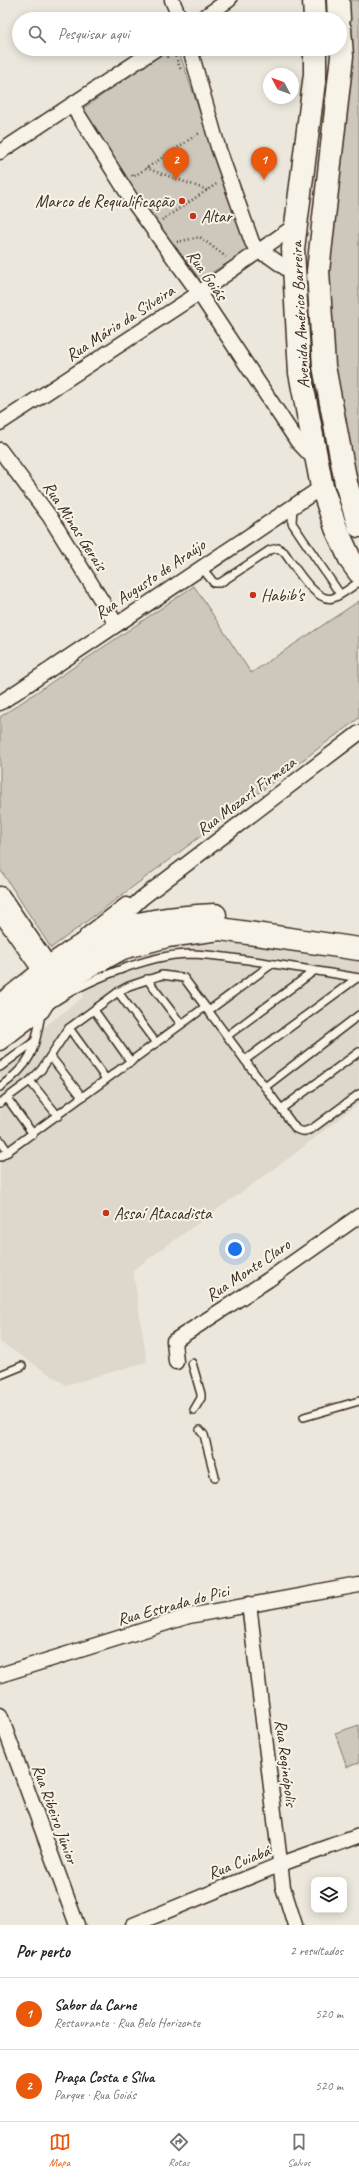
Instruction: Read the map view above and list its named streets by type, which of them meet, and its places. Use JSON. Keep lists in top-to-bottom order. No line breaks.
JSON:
{"streets":{"main road":["Avenida Américo Barreira"],"street":["Rua Goiás","Rua Mário da Silveira","Rua Minas Gerais","Rua Augusto de Araújo","Rua Mozart Firmeza","Rua Monte Claro","Rua Estrada do Pici","Rua Reginópolis","Rua Ribeiro Júnior","Rua Cuiabá"]},"crossings":[["Rua Goiás","Avenida Américo Barreira"],["Rua Goiás","Rua Mário da Silveira"],["Avenida Américo Barreira","Rua Mário da Silveira"],["Avenida Américo Barreira","Rua Augusto de Araújo"],["Rua Minas Gerais","Rua Augusto de Araújo"],["Rua Estrada do Pici","Rua Reginópolis"],["Rua Reginópolis","Rua Cuiabá"]],"places":["Marco de Requalificação","Altar","Habib's","Assaí Atacadista"],"north":"top left","page":{"search":"Pesquisar aqui","pins":["1","2"],"heading":["Por perto","2 resultados"],"list":[{"mark":"1","name":"Sabor da Carne","note":"Restaurante · Rua Belo Horizonte","value":"520 m"},{"mark":"2","name":"Praça Costa e Silva","note":"Parque · Rua Goiás","value":"520 m"}],"nav":["Mapa","Rotas","Salvos"]}}
